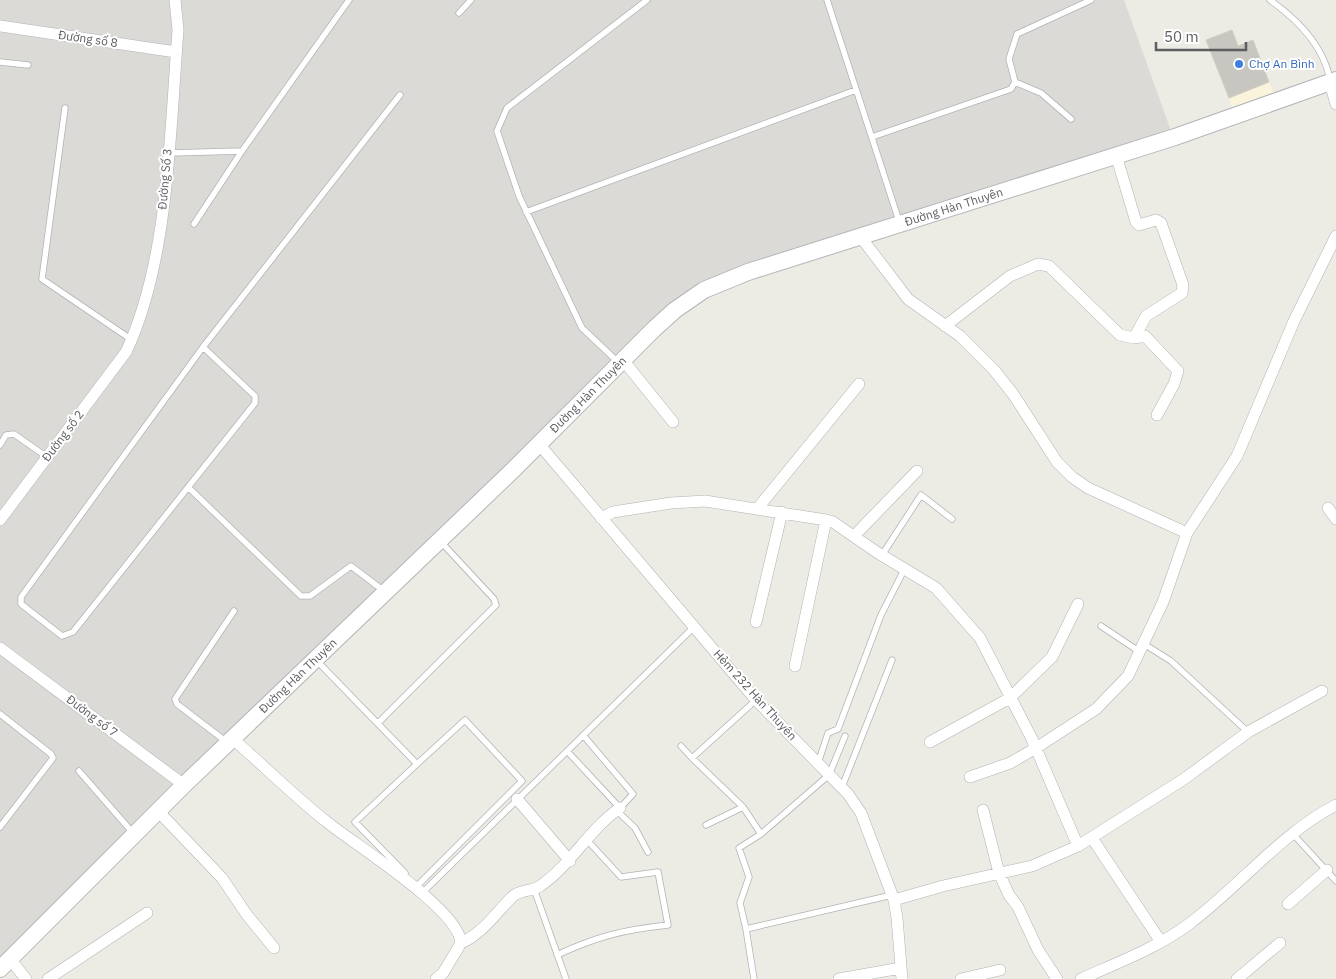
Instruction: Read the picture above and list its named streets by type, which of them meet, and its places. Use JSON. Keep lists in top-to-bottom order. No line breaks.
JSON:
{"streets":{"street":["Đường số 8","Đường Số 3","Đường Hàn Thuyên","Đường số 2","Hẻm 232 Hàn Thuyên","Đường số 7"]},"crossings":[["Đường số 8","Đường Số 3"],["Đường Số 3","Đường số 2"],["Đường Hàn Thuyên","Hẻm 232 Hàn Thuyên"],["Đường Hàn Thuyên","Đường số 7"]],"places":["Chợ An Bình"],"scale_bar":"50 m"}
